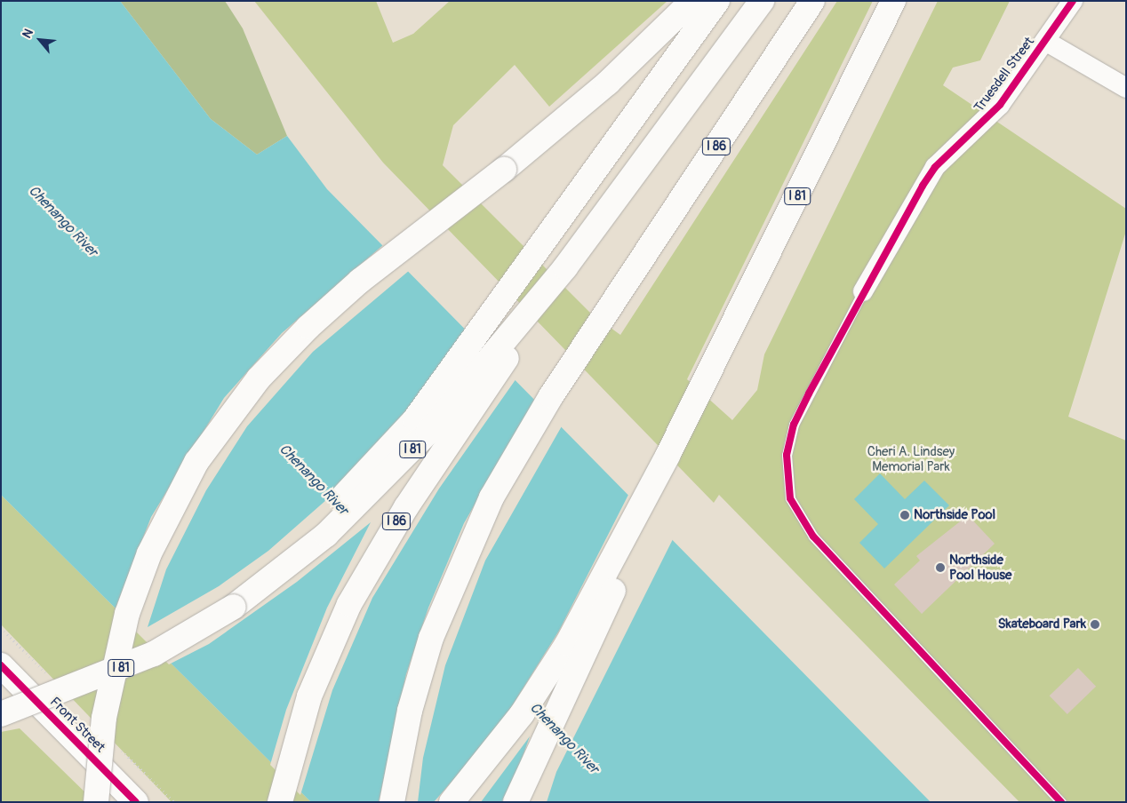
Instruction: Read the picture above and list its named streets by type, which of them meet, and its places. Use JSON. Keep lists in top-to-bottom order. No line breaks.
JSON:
{"streets":{"main road":["I 86","I 81","Front Street"],"street":["Truesdell Street"]},"crossings":[["I 86","I 81"]],"water":["Chenango River"],"parks":["Cheri A. Lindsey Memorial Park"],"places":["Northside Pool","Northside Pool House","Skateboard Park"],"north":"top left"}
